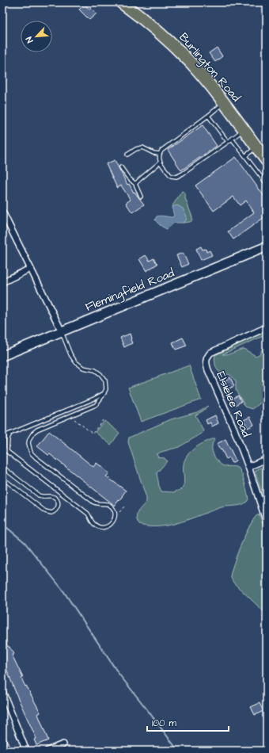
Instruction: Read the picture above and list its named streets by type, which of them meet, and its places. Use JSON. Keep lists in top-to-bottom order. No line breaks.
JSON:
{"streets":{"highway":["Burlington Road"],"street":["Flemingfield Road","Elsielee Road"]},"scale_bar":"100 m","north":"bottom left"}
